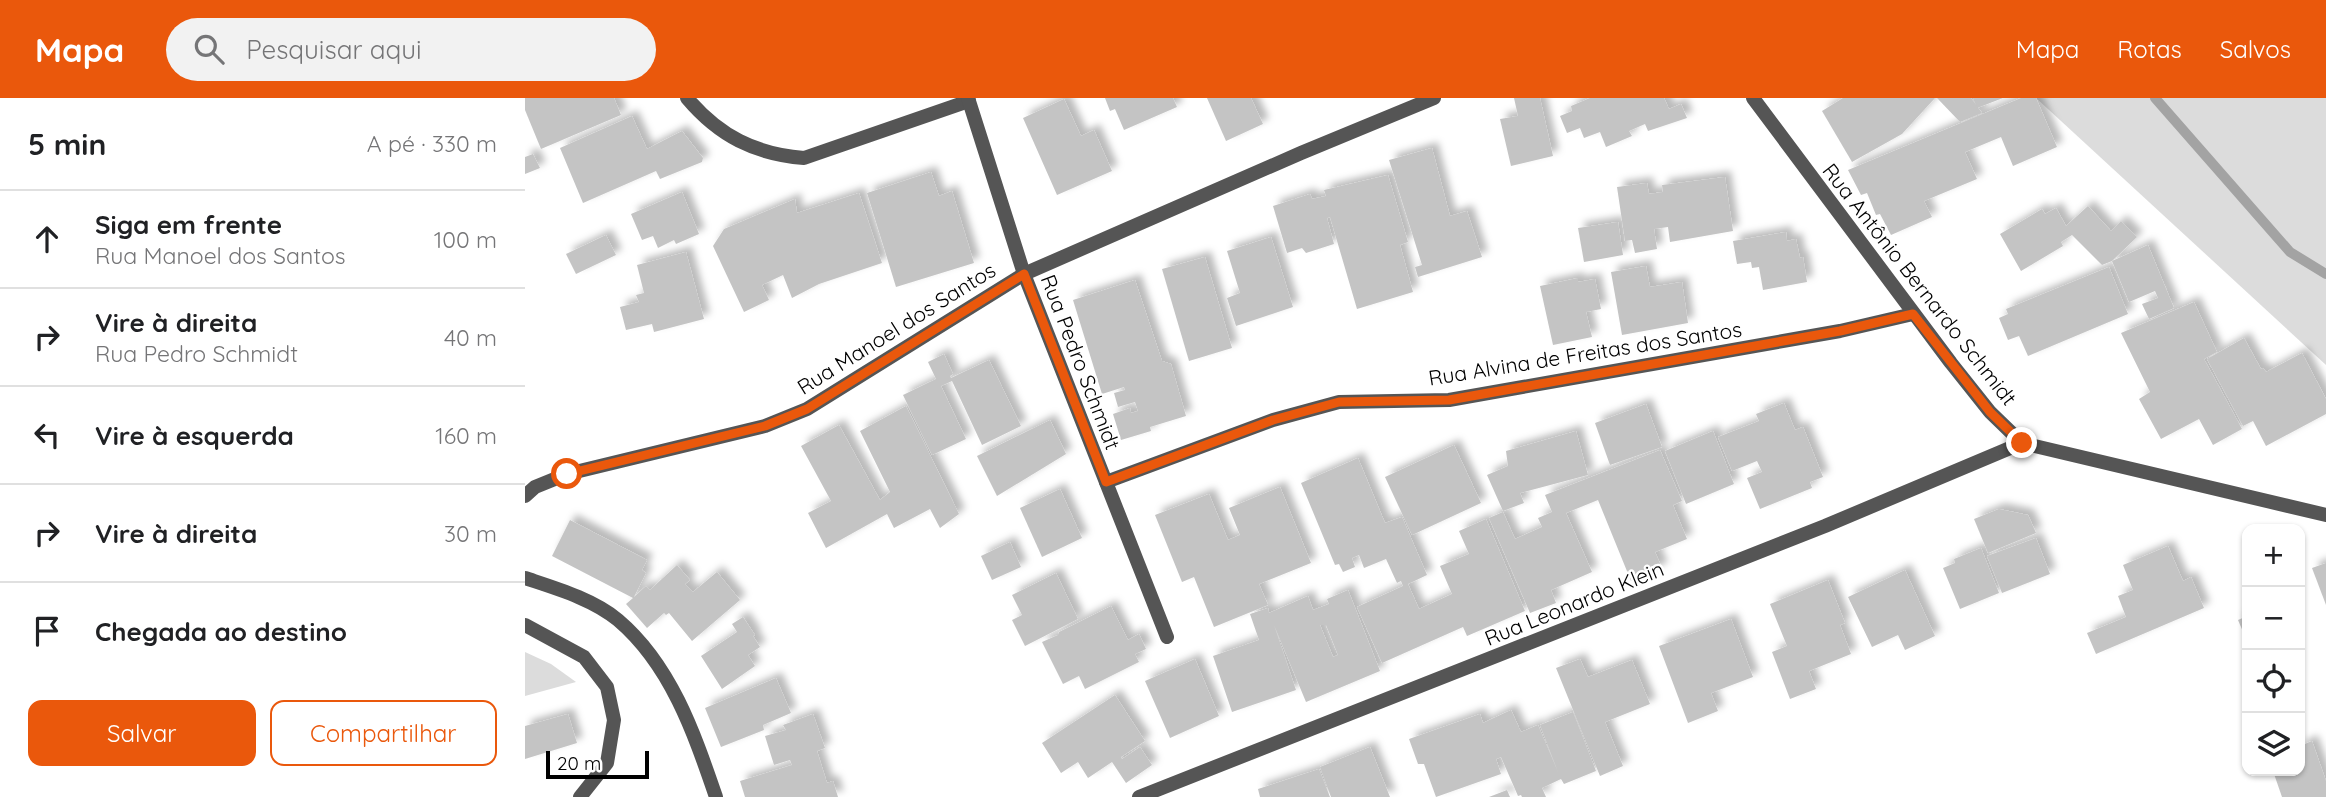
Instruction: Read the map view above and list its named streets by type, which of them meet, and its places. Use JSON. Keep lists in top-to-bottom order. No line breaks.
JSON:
{"streets":{"street":["Rua Antônio Bernardo Schmidt","Rua Manoel dos Santos","Rua Alvina de Freitas dos Santos","Rua Pedro Schmidt","Rua Leonardo Klein"]},"crossings":[["Rua Antônio Bernardo Schmidt","Rua Alvina de Freitas dos Santos"],["Rua Antônio Bernardo Schmidt","Rua Leonardo Klein"],["Rua Manoel dos Santos","Rua Pedro Schmidt"],["Rua Alvina de Freitas dos Santos","Rua Pedro Schmidt"]],"scale_bar":"20 m","page":{"header":"Mapa","search":"Pesquisar aqui","nav":["Mapa","Rotas","Salvos"],"heading":["5 min","A pé · 330 m"],"list":[["Siga em frente","Rua Manoel dos Santos","100 m"],["Vire à direita","Rua Pedro Schmidt","40 m"],["Vire à esquerda","160 m"],["Vire à direita","30 m"],"Chegada ao destino"],"map_buttons":["+","−"],"buttons":["Salvar","Compartilhar"],"scale":"20 m"}}
